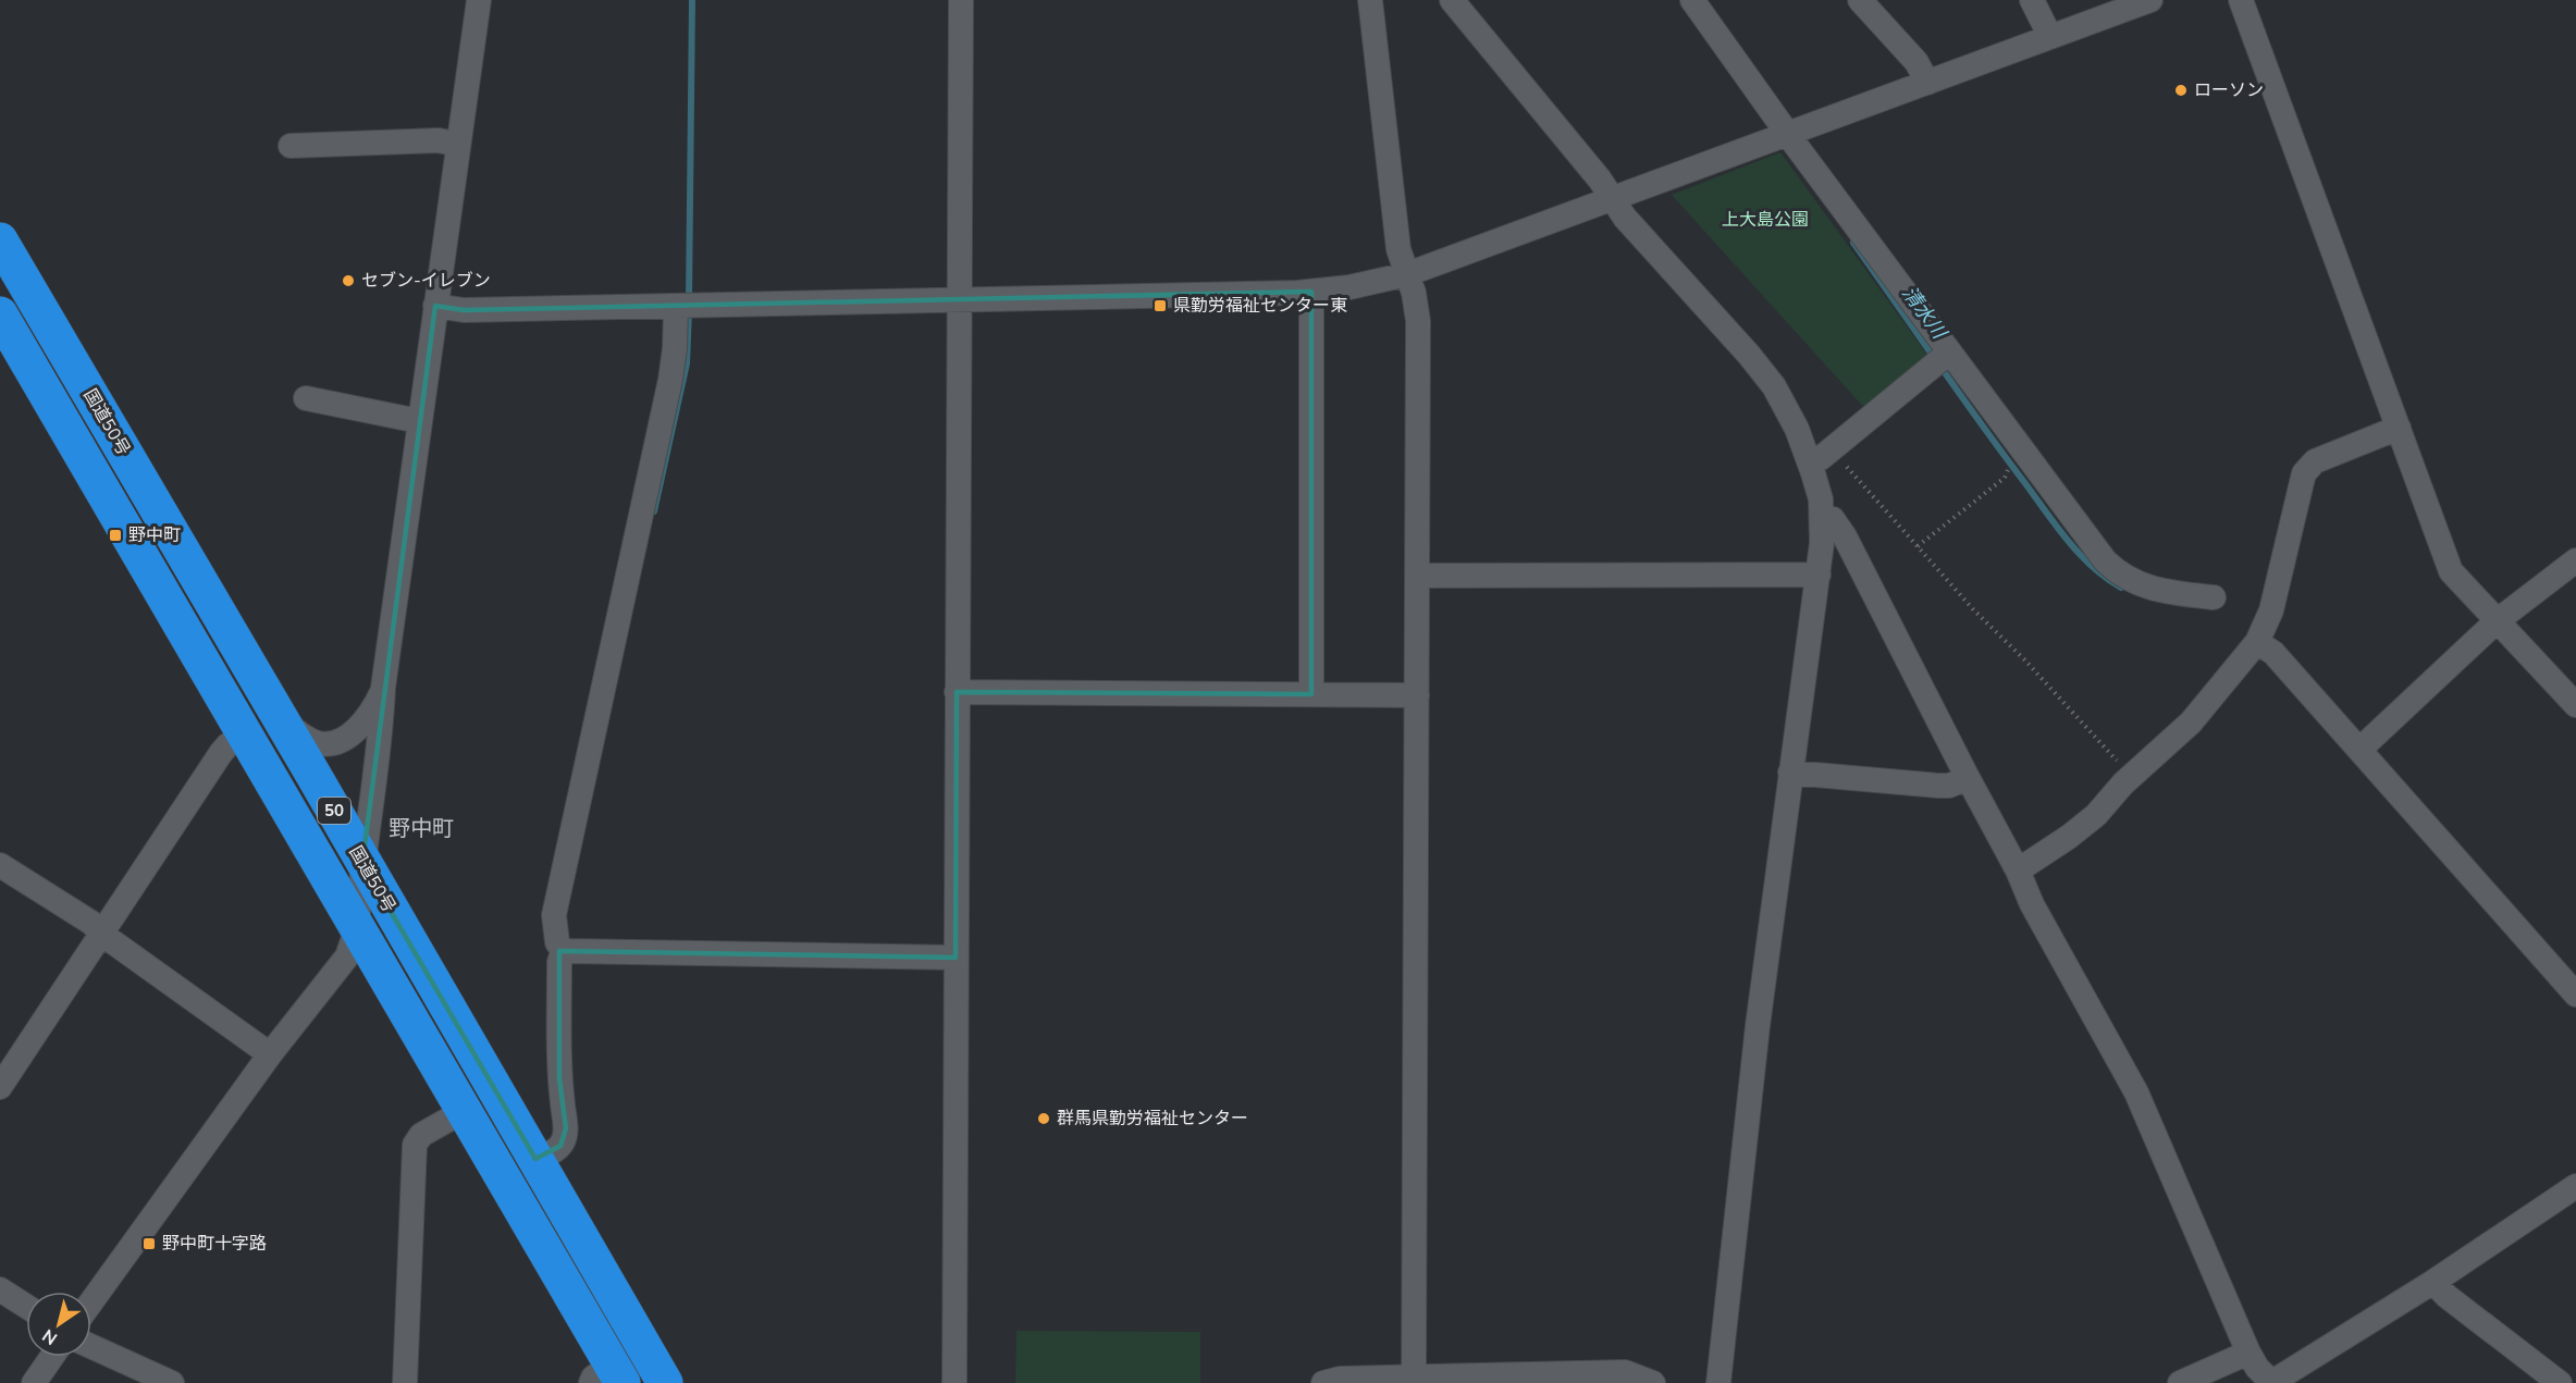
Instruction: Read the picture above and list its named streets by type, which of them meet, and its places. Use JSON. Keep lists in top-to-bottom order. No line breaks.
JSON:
{"streets":{"highway":["国道50号","50"]},"districts":["野中町"],"water":["清水川"],"parks":["上大島公園"],"places":{"other":["ローソン","セブン-イレブン","群馬県勤労福祉センター"],"transit":["県勤労福祉センター東","野中町","野中町十字路"]},"north":"bottom left"}
